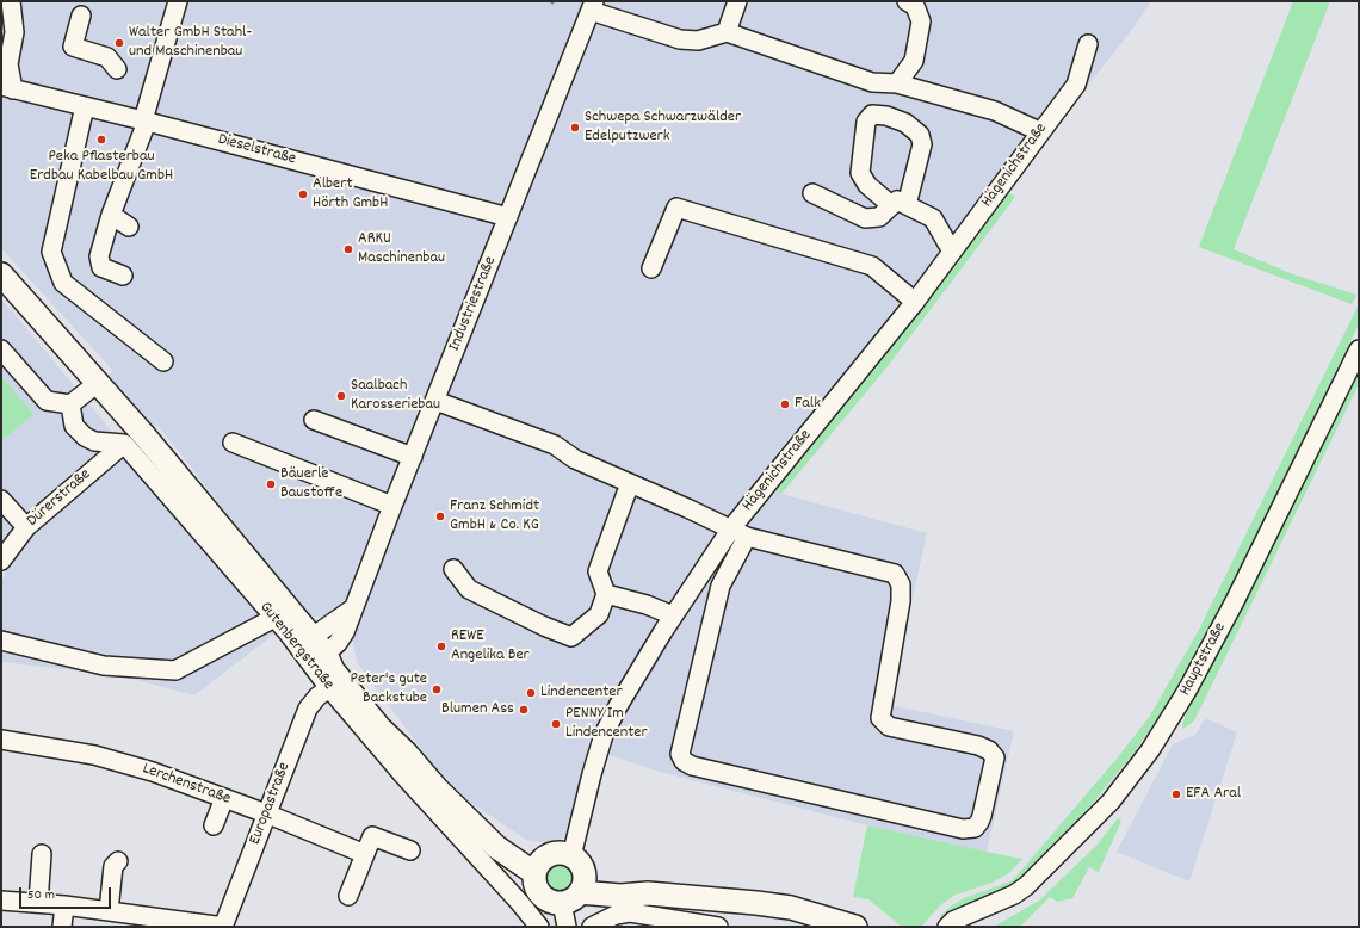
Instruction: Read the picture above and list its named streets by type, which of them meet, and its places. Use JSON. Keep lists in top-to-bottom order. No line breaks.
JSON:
{"streets":{"street":["Dieselstraße","Hägenichstraße","Industriestraße","Dürerstraße","Gutenbergstraße","Hauptstraße","Lerchenstraße","Europastraße"]},"crossings":[["Dieselstraße","Industriestraße"],["Dürerstraße","Gutenbergstraße"],["Gutenbergstraße","Europastraße"],["Lerchenstraße","Europastraße"]],"places":["Walter GmbH Stahl- und Maschinenbau","Schwepa Schwarzwälder Edelputzwerk","Peka Pflasterbau Erdbau Kabelbau GmbH","Albert Hörth GmbH","ARKU Maschinenbau","Saalbach Karosseriebau","Falk","Bäuerle Baustoffe","Franz Schmidt GmbH & Co. KG","REWE Angelika Ber","Peter's gute Backstube","Lindencenter","Blumen Ass","PENNY Im Lindencenter","EFA Aral"],"scale_bar":"50 m"}
